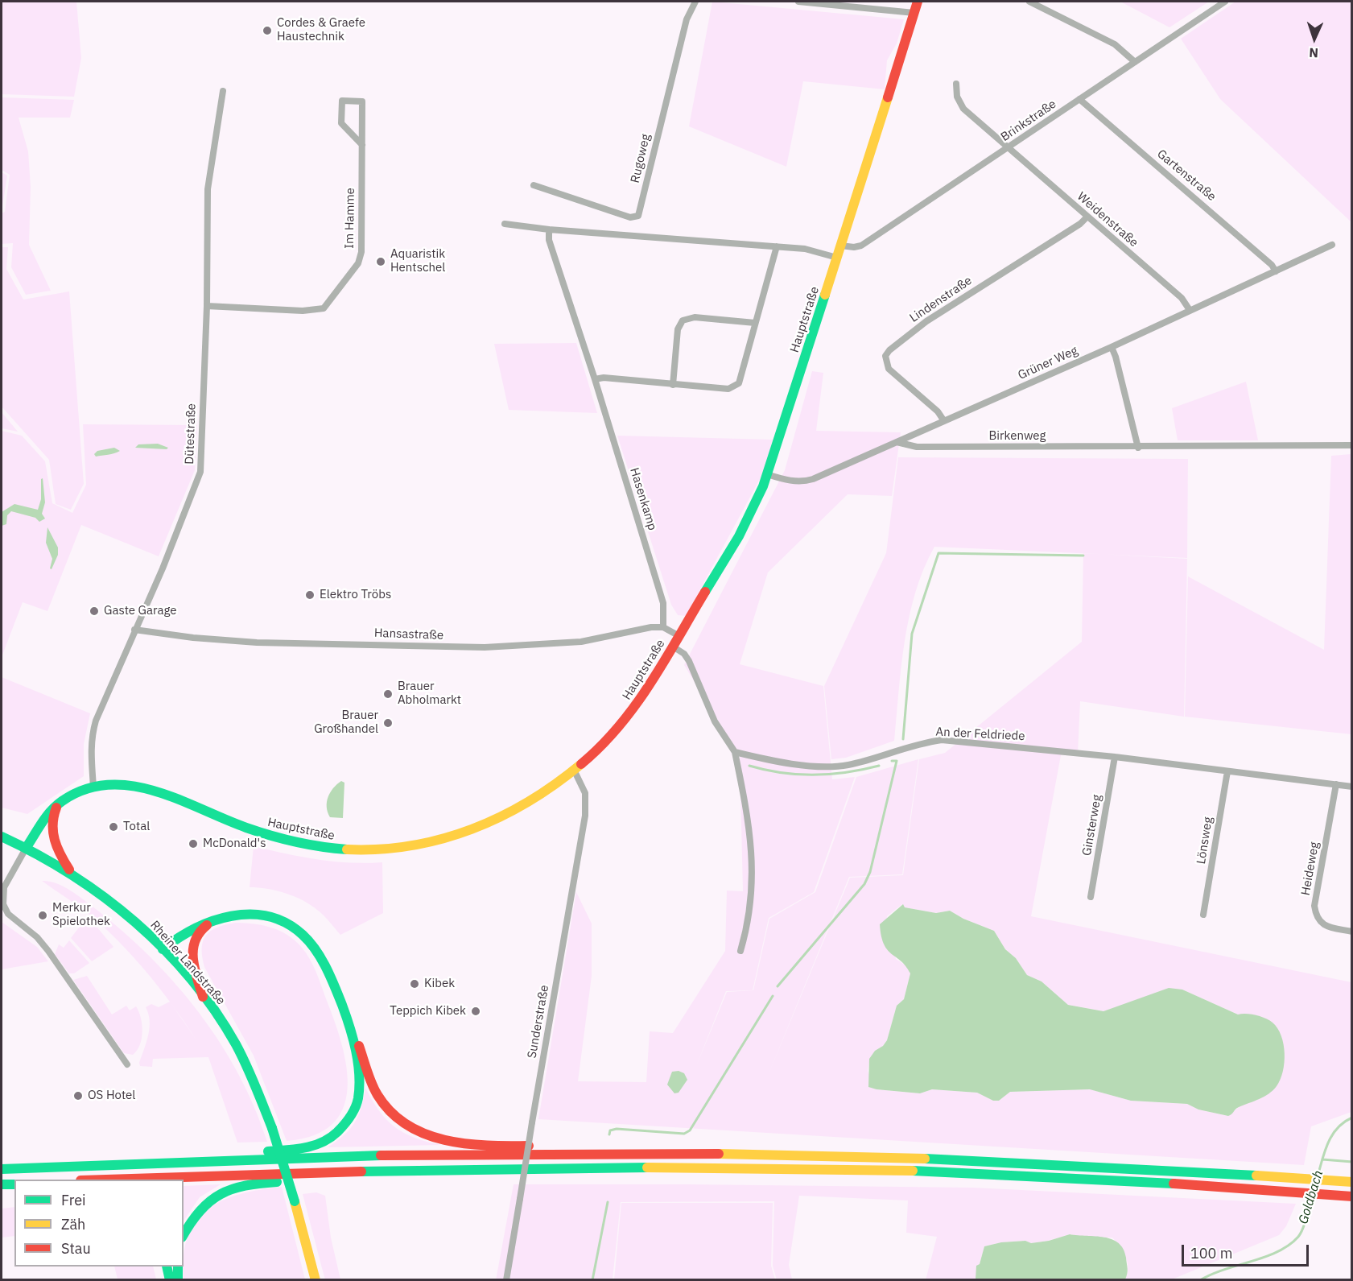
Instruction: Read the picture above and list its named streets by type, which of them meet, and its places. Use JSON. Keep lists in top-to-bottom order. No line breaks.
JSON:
{"streets":{"main road":["Hauptstraße","Rheiner Landstraße"],"street":["Brinkstraße","Rugoweg","Gartenstraße","Im Hamme","Weidenstraße","Lindenstraße","Grüner Weg","Dütestraße","Birkenweg","Hasenkamp","Hansastraße","An der Feldriede","Ginsterweg","Lönsweg","Heideweg","Sunderstraße"]},"crossings":[["Brinkstraße","Gartenstraße"],["Brinkstraße","Weidenstraße"],["Brinkstraße","Hauptstraße"],["Gartenstraße","Grüner Weg"],["Im Hamme","Dütestraße"],["Weidenstraße","Lindenstraße"],["Weidenstraße","Grüner Weg"],["Lindenstraße","Grüner Weg"],["Hauptstraße","Grüner Weg"],["Hauptstraße","Dütestraße"],["Hauptstraße","Rheiner Landstraße"],["Hauptstraße","Sunderstraße"],["Grüner Weg","Birkenweg"],["Dütestraße","Hansastraße"],["Hasenkamp","Hansastraße"],["An der Feldriede","Ginsterweg"],["An der Feldriede","Lönsweg"],["An der Feldriede","Heideweg"]],"water":["Goldbach"],"places":["Cordes & Graefe Haustechnik","Aquaristik Hentschel","Elektro Tröbs","Gaste Garage","Brauer Abholmarkt","Brauer Großhandel","Total","McDonald's","Merkur Spielothek","Kibek","Teppich Kibek","OS Hotel"],"legend":["Frei","Zäh","Stau"],"scale_bar":"100 m","north":"bottom"}
